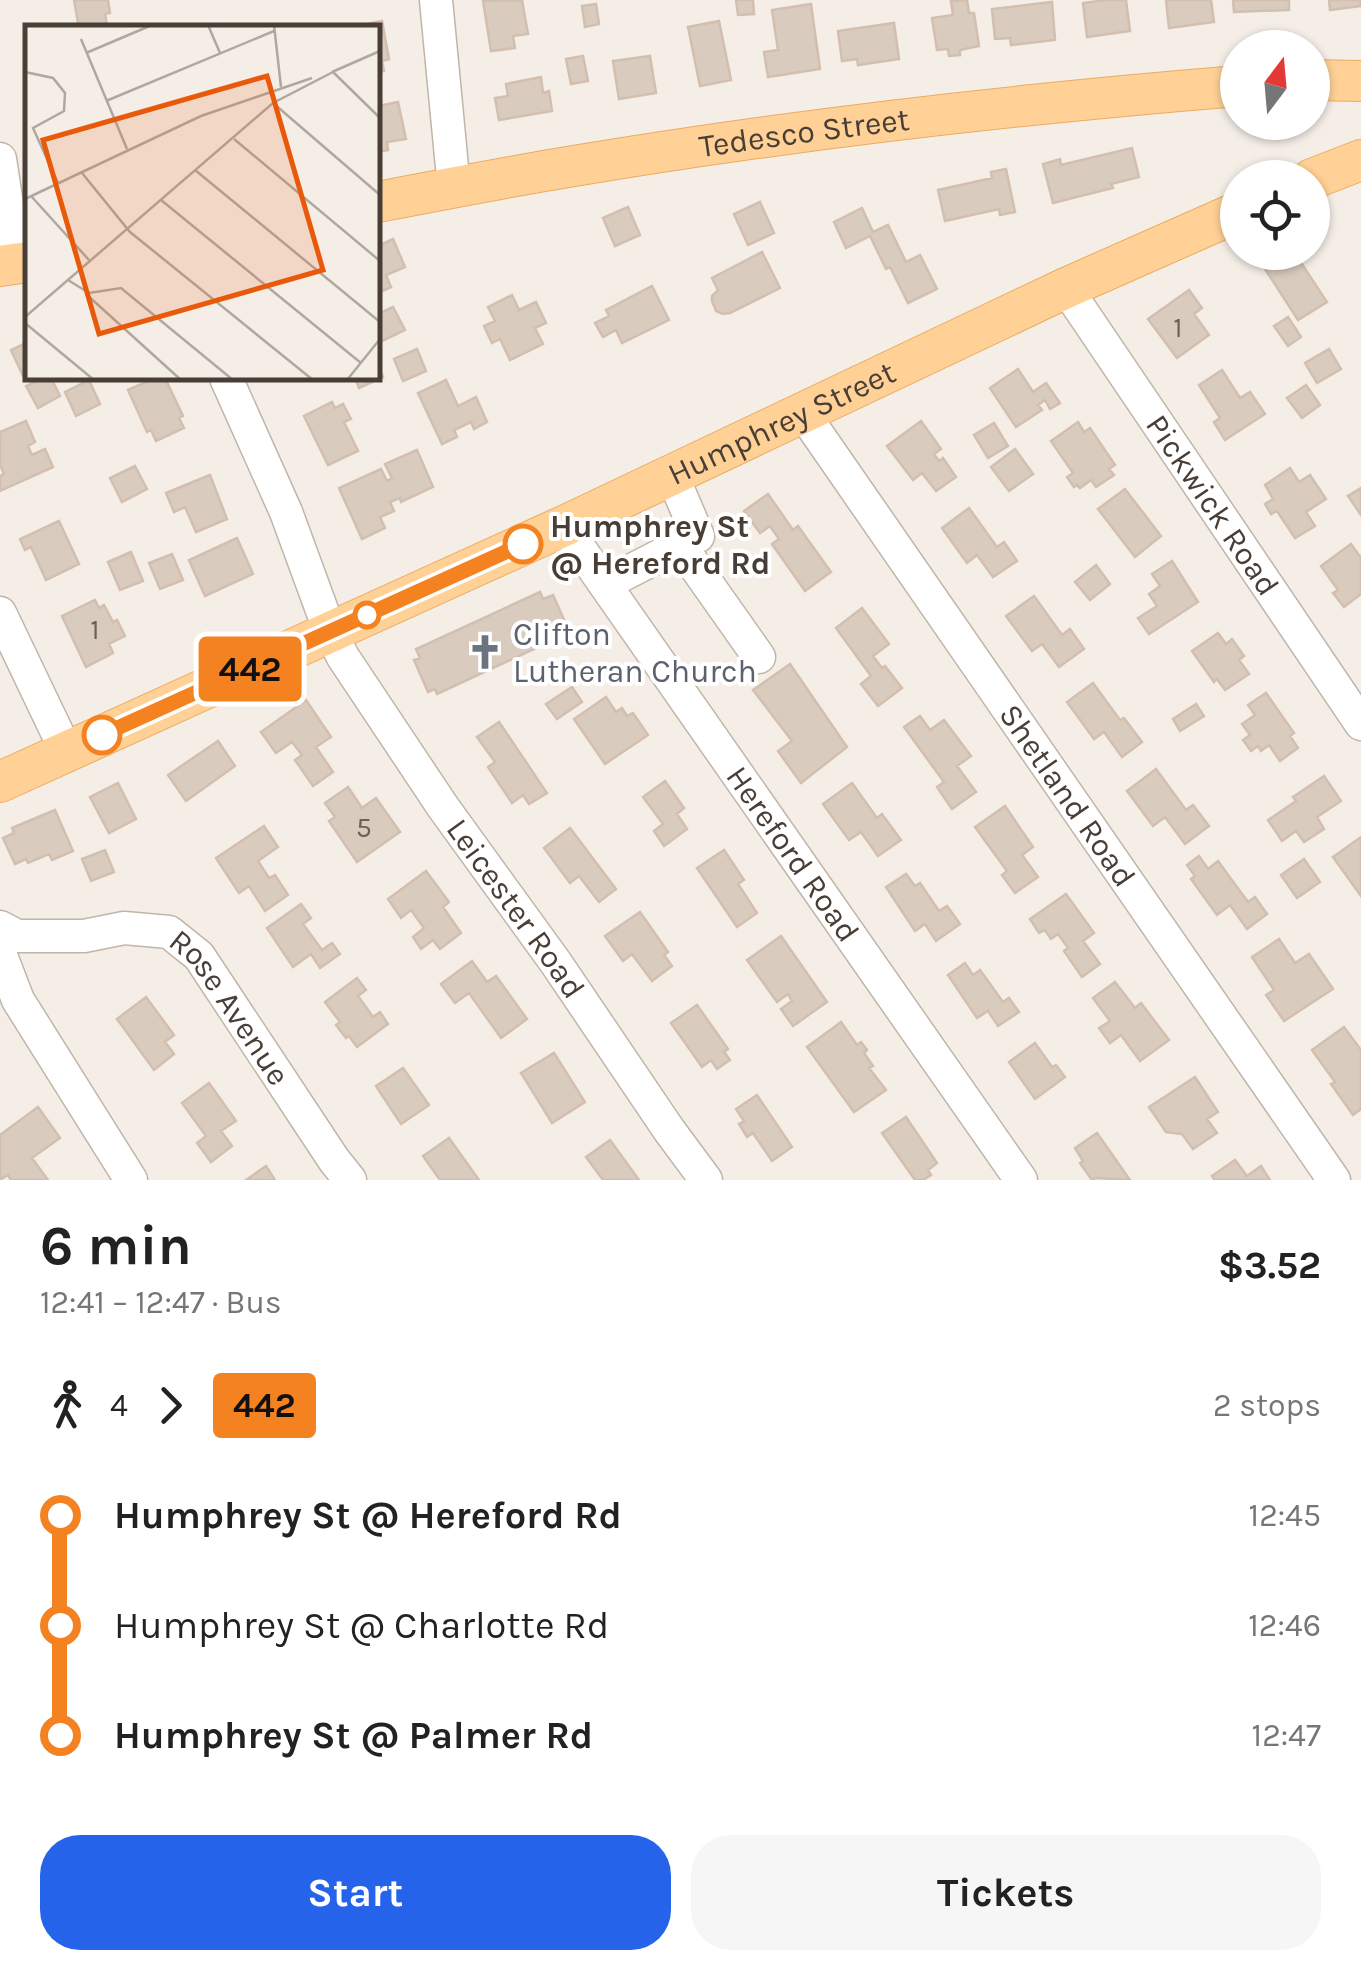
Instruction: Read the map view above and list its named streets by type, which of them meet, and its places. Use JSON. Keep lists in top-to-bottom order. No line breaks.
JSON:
{"streets":{"main road":["Tedesco Street","Humphrey Street"],"street":["Pickwick Road","Shetland Road","Hereford Road","Leicester Road","Rose Avenue"]},"crossings":[["Humphrey Street","Pickwick Road"],["Humphrey Street","Shetland Road"],["Humphrey Street","Hereford Road"],["Humphrey Street","Leicester Road"]],"places":{"other":["Humphrey St @ Hereford Rd"],"church":["Clifton Lutheran Church"]},"lines":["bus line 442"],"house_numbers":["1","1","5"],"north":"top","page":{"on_map":"442","heading":["6 min","12:41 – 12:47 · Bus","$3.52"],"legs":["4","442","2 stops"],"list":[{"name":"Humphrey St @ Hereford Rd","value":"12:45"},{"name":"Humphrey St @ Charlotte Rd","value":"12:46"},{"name":"Humphrey St @ Palmer Rd","value":"12:47"}],"buttons":["Start","Tickets"]}}
